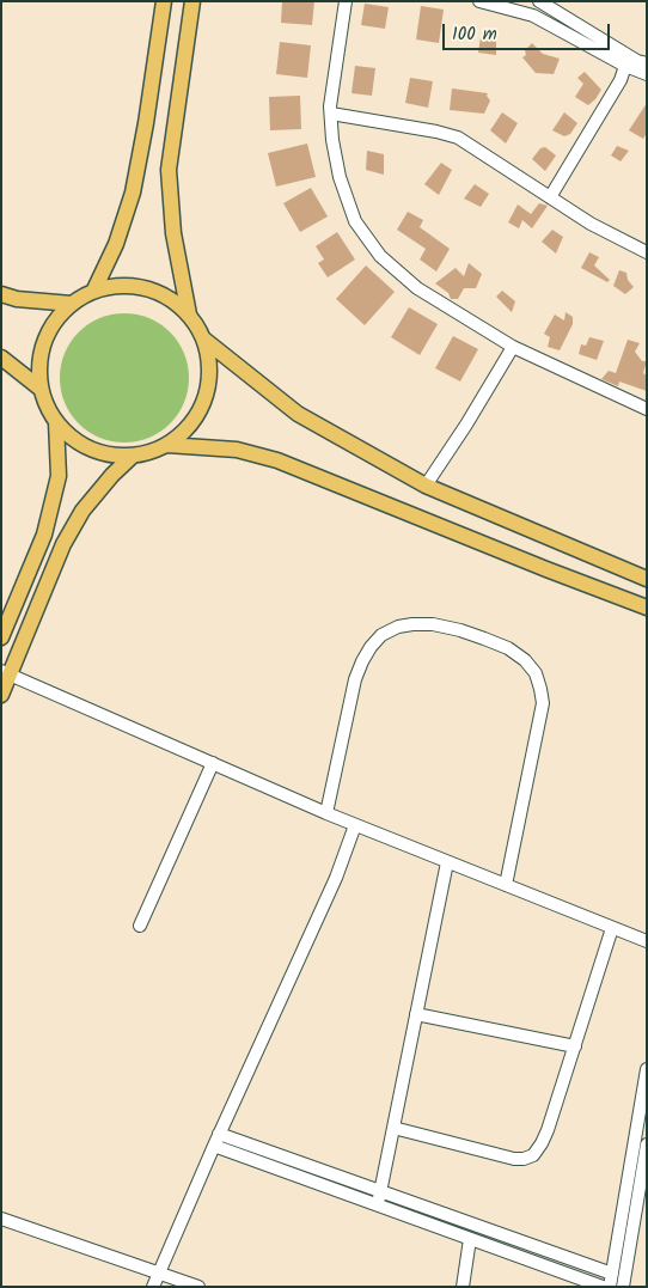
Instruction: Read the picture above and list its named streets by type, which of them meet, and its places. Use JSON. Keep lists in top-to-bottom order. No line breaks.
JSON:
{"scale_bar":"100 m"}
